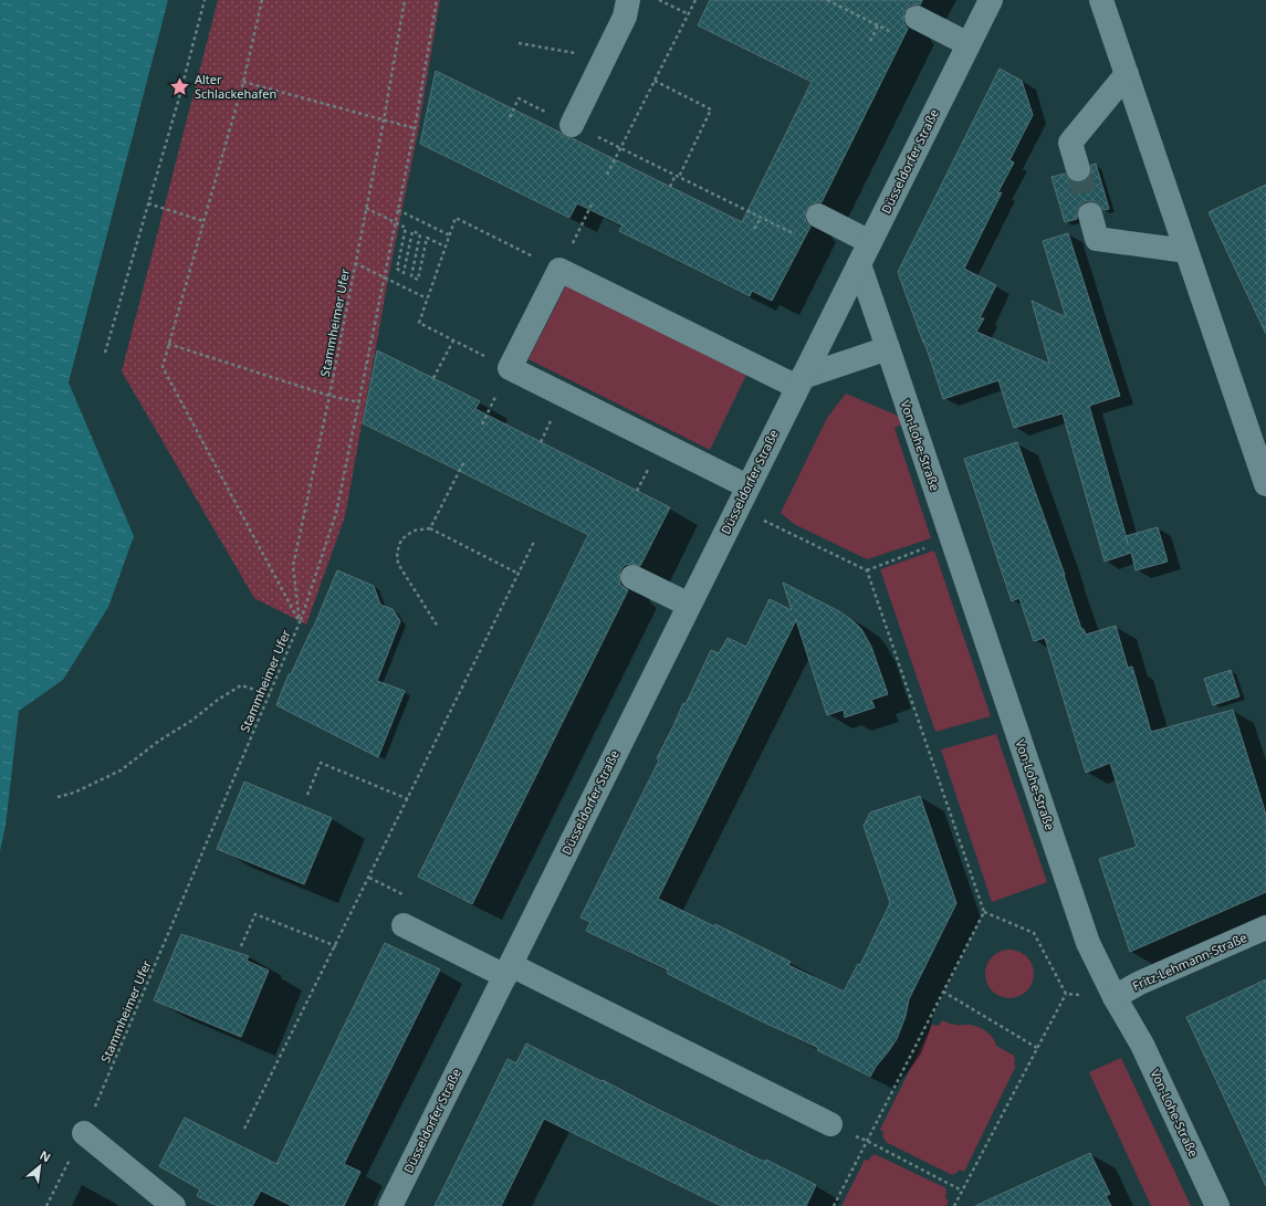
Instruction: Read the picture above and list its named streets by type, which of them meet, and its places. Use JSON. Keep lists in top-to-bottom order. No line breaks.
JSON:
{"streets":{"street":["Düsseldorfer Straße","Von-Lohe-Straße","Fritz-Lehmann-Straße"],"path":["Stammheimer Ufer"]},"crossings":[["Düsseldorfer Straße","Von-Lohe-Straße"],["Von-Lohe-Straße","Fritz-Lehmann-Straße"]],"places":{"place":["Alter Schlackehafen"]},"north":"top right"}
